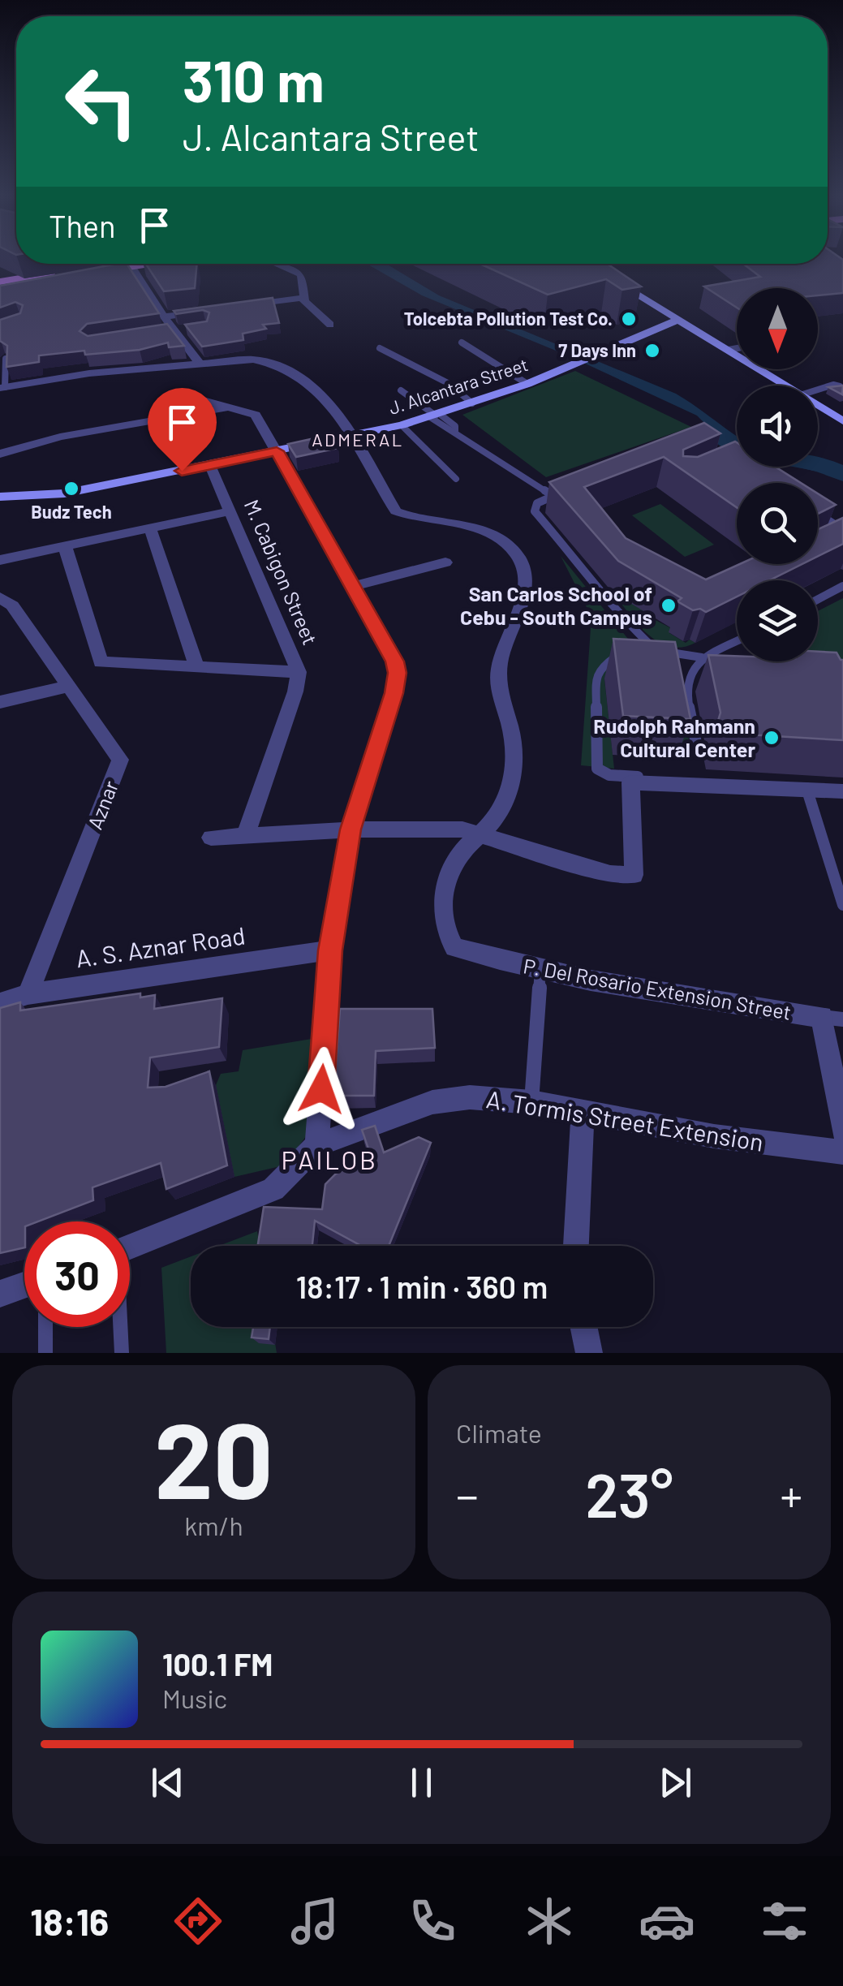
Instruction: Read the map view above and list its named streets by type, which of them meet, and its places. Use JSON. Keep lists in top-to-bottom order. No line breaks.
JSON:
{"streets":{"street":["J. Alcantara Street","M. Cabigon Street","Aznar","A. S. Aznar Road","P. Del Rosario Extension Street","A. Tormis Street Extension"]},"crossings":[["J. Alcantara Street","M. Cabigon Street"],["J. Alcantara Street","P. Del Rosario Extension Street"],["Aznar","A. S. Aznar Road"]],"districts":["ADMERAL","PAILOB"],"places":["Tolcebta Pollution Test Co.","7 Days Inn","Budz Tech","San Carlos School of Cebu - South Campus","Rudolph Rahmann Cultural Center"],"north":"bottom","page":{"turn":["310 m","J. Alcantara Street"],"then":"Then","limit":"30","trip":"18:17 · 1 min · 360 m","tile":[["20","km/h"],"Climate"],"heat":["−","23°","+"],"song":["100.1 FM","Music"],"tabs":"18:16"}}
